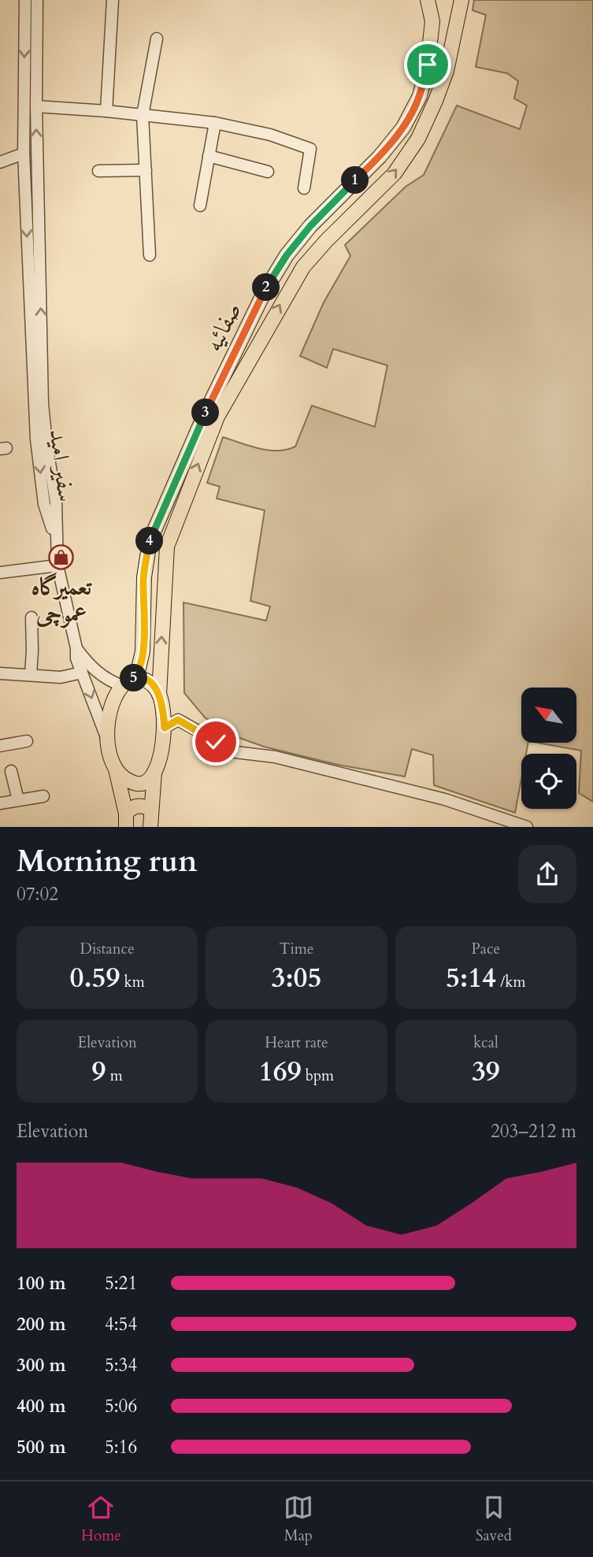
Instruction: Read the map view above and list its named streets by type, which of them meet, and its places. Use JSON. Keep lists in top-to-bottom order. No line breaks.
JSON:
{"streets":{"main road":["صفائیه"],"street":["سفیر امید"]},"crossings":[["صفائیه","سفیر امید"]],"places":{"shop":["تعمیرگاه عموچی"]},"north":"top left","page":{"pins":["1","2","3","4","5"],"heading":["Morning run","07:02"],"stats":[["Distance","0.59 km"],["Time","3:05"],["Pace","5:14 /km"],["Elevation","9 m"],["Heart rate","169 bpm"],["kcal","39"]],"chart":["Elevation","203–212 m"],"list":[{"name":"100 m","note":"5:21"},{"name":"200 m","note":"4:54"},{"name":"300 m","note":"5:34"},{"name":"400 m","note":"5:06"},{"name":"500 m","note":"5:16"}],"tabs":["Home","Map","Saved"]}}
